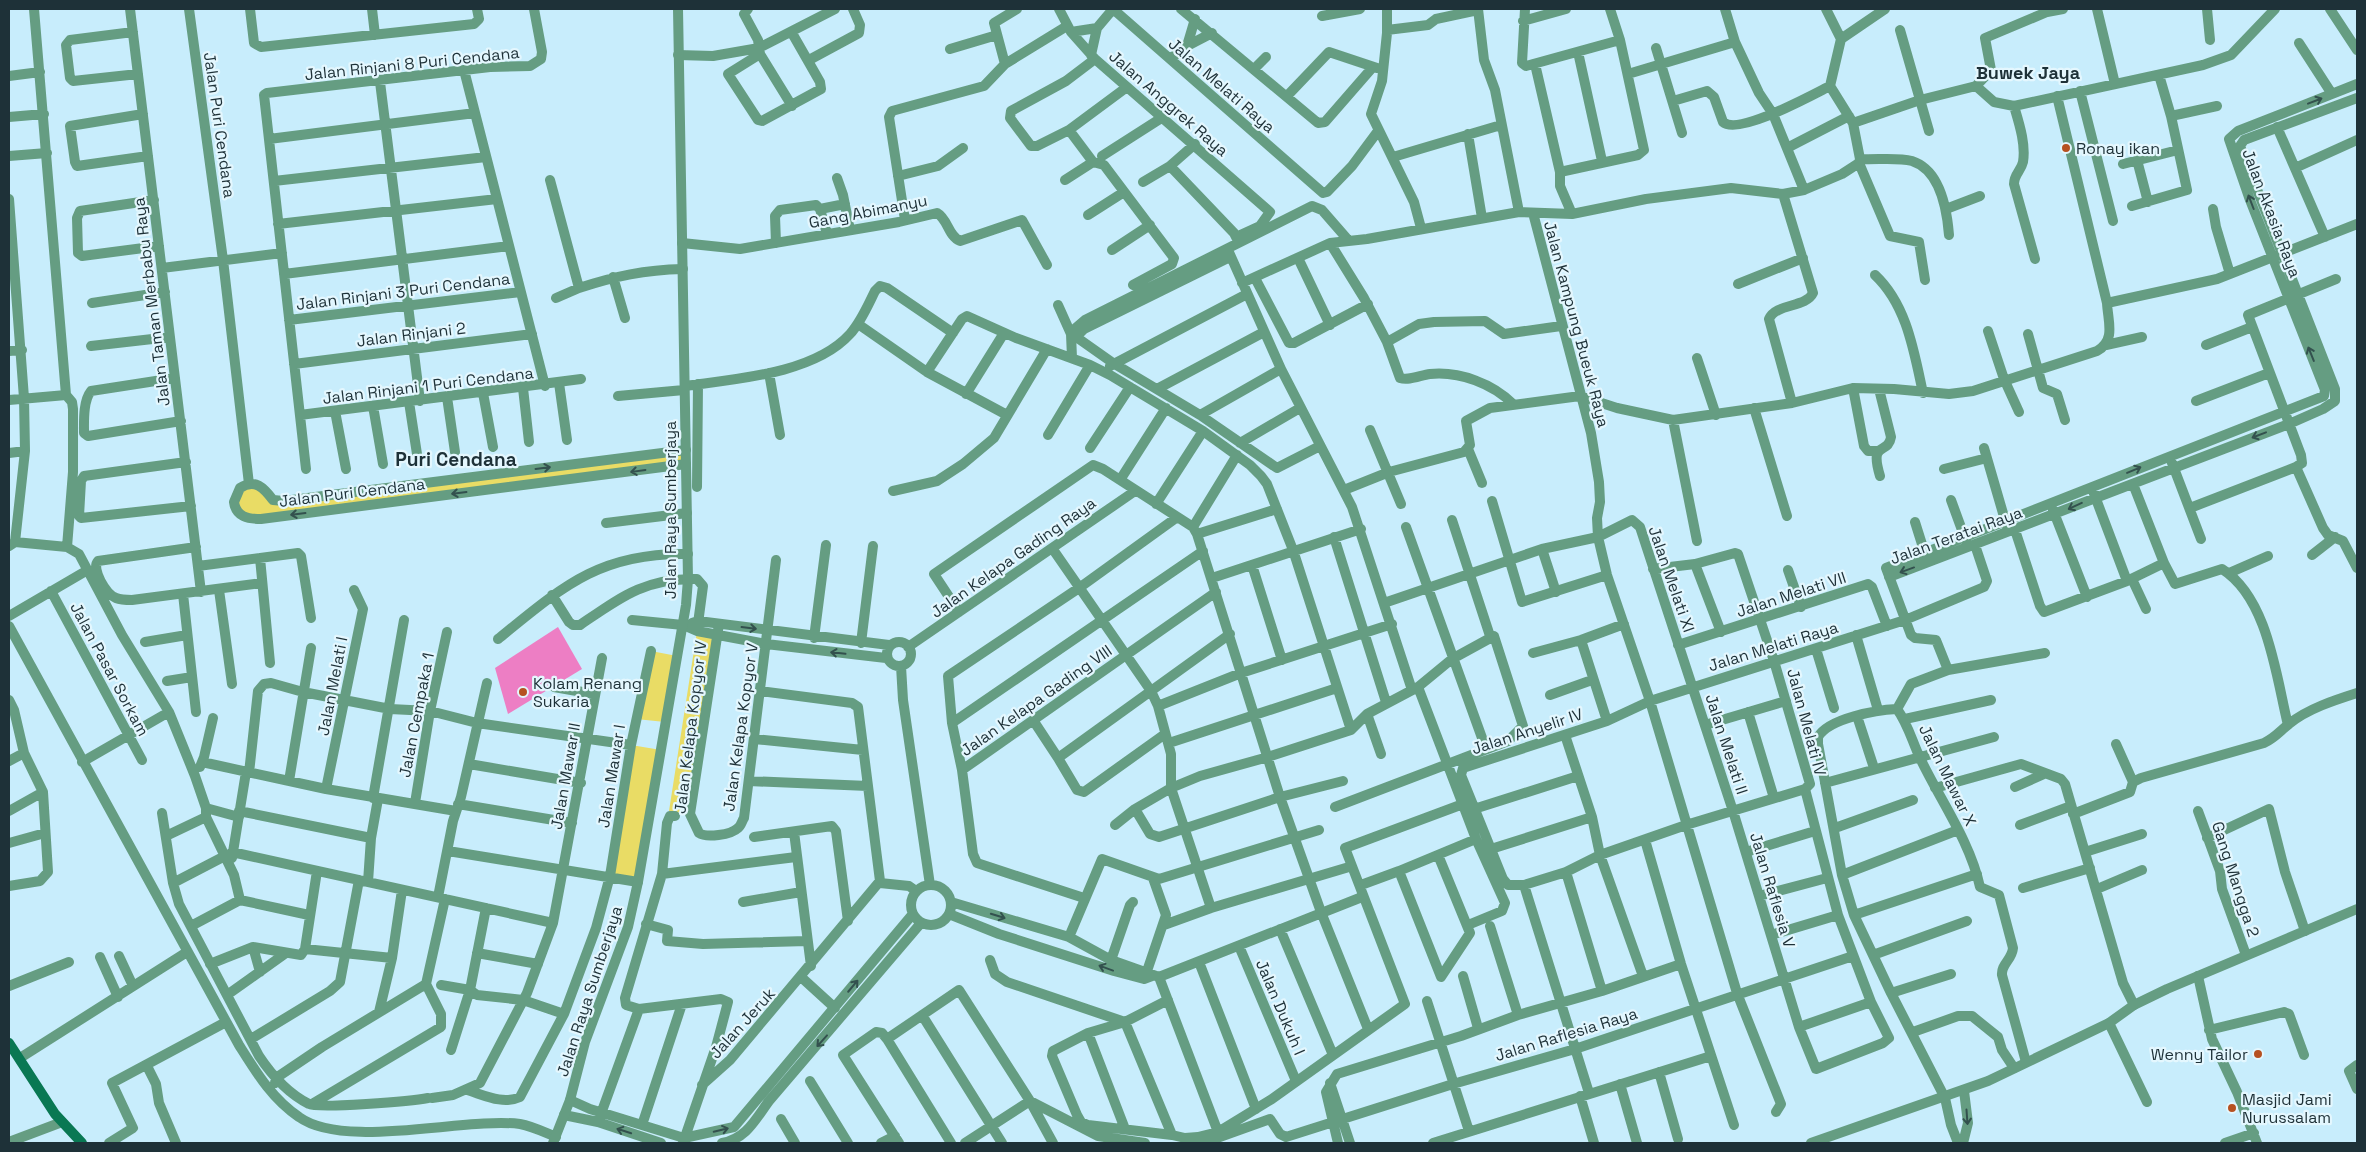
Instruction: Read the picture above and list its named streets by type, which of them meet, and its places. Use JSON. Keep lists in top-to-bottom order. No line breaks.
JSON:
{"streets":{"street":["Jalan Rinjani 8 Puri Cendana","Jalan Melati Raya","Jalan Anggrek Raya","Jalan Puri Cendana","Gang Abimanyu","Jalan Akasia Raya","Jalan Rinjani 3 Puri Cendana","Jalan Taman Merbabu Raya","Jalan Kampung Bueuk Raya","Jalan Rinjani 2","Jalan Rinjani 1 Puri Cendana","Jalan Raya Sumberjaya","Jalan Teratai Raya","Jalan Kelapa Gading Raya","Jalan Melati XI","Jalan Melati VII","Jalan Pasar Sorkam","Jalan Melati I","Jalan Kelapa Gading VIII","Jalan Cempaka 1","Jalan Melati IV","Jalan Kelapa Kopyor IV","Jalan Kelapa Kopyor V","Jalan Anyelir IV","Jalan Melati II","Jalan Mawar X","Jalan Mawar II","Jalan Mawar I","Gang Mangga 2","Jalan Raflesia V","Jalan Dukuh I","Jalan Jeruk","Jalan Raflesia Raya"]},"crossings":[["Jalan Melati Raya","Jalan Kampung Bueuk Raya"],["Jalan Melati Raya","Jalan Teratai Raya"],["Jalan Melati Raya","Jalan Melati XI"],["Jalan Melati Raya","Jalan Melati VII"],["Jalan Melati Raya","Jalan Melati IV"],["Jalan Melati Raya","Jalan Anyelir IV"],["Jalan Melati Raya","Jalan Melati II"],["Jalan Puri Cendana","Jalan Raya Sumberjaya"],["Gang Abimanyu","Jalan Raya Sumberjaya"],["Jalan Akasia Raya","Jalan Teratai Raya"],["Jalan Kampung Bueuk Raya","Jalan Melati XI"],["Jalan Kampung Bueuk Raya","Jalan Anyelir IV"],["Jalan Kampung Bueuk Raya","Jalan Raflesia Raya"],["Jalan Melati XI","Jalan Melati VII"],["Jalan Melati XI","Jalan Melati II"],["Jalan Melati VII","Jalan Melati IV"],["Jalan Kelapa Kopyor IV","Jalan Kelapa Kopyor V"],["Jalan Melati II","Jalan Raflesia V"],["Jalan Mawar II","Jalan Mawar I"],["Jalan Raflesia V","Jalan Raflesia Raya"]],"districts":["Buwek Jaya","Puri Cendana"],"places":["Ronay ikan","Kolam Renang Sukaria","Wenny Tailor","Masjid Jami Nurussalam"]}
